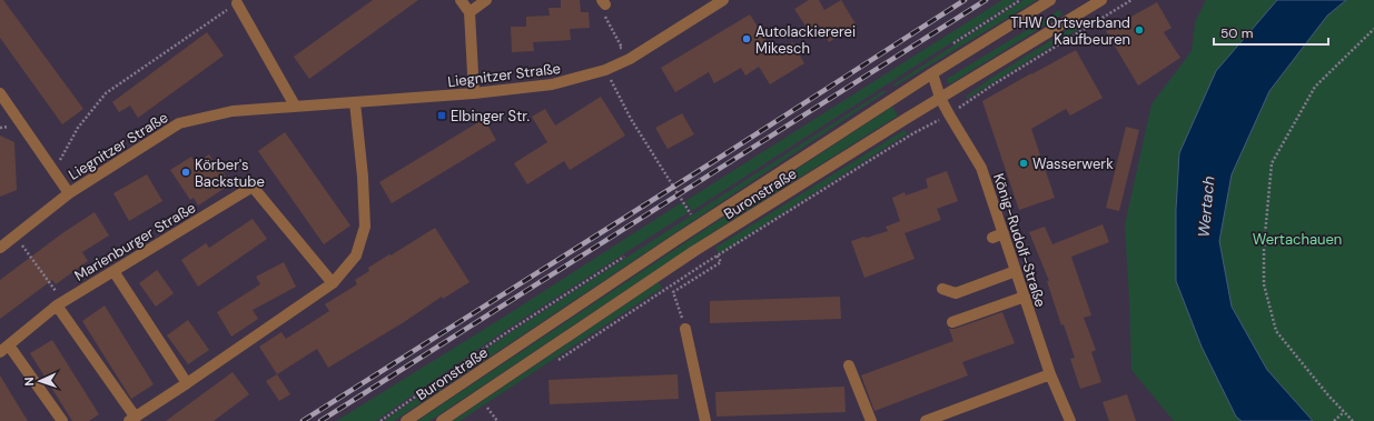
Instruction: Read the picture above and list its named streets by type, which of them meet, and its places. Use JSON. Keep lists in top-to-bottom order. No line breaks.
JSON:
{"streets":{"street":["Liegnitzer Straße","Buronstraße","König-Rudolf-Straße","Marienburger Straße"]},"crossings":[["Buronstraße","König-Rudolf-Straße"]],"water":["Wertach"],"parks":["Wertachauen"],"places":{"other":["THW Ortsverband Kaufbeuren","Autolackiererei Mikesch","Wasserwerk","Körber's Backstube"],"transit":["Elbinger Str."]},"scale_bar":"50 m","north":"left"}
